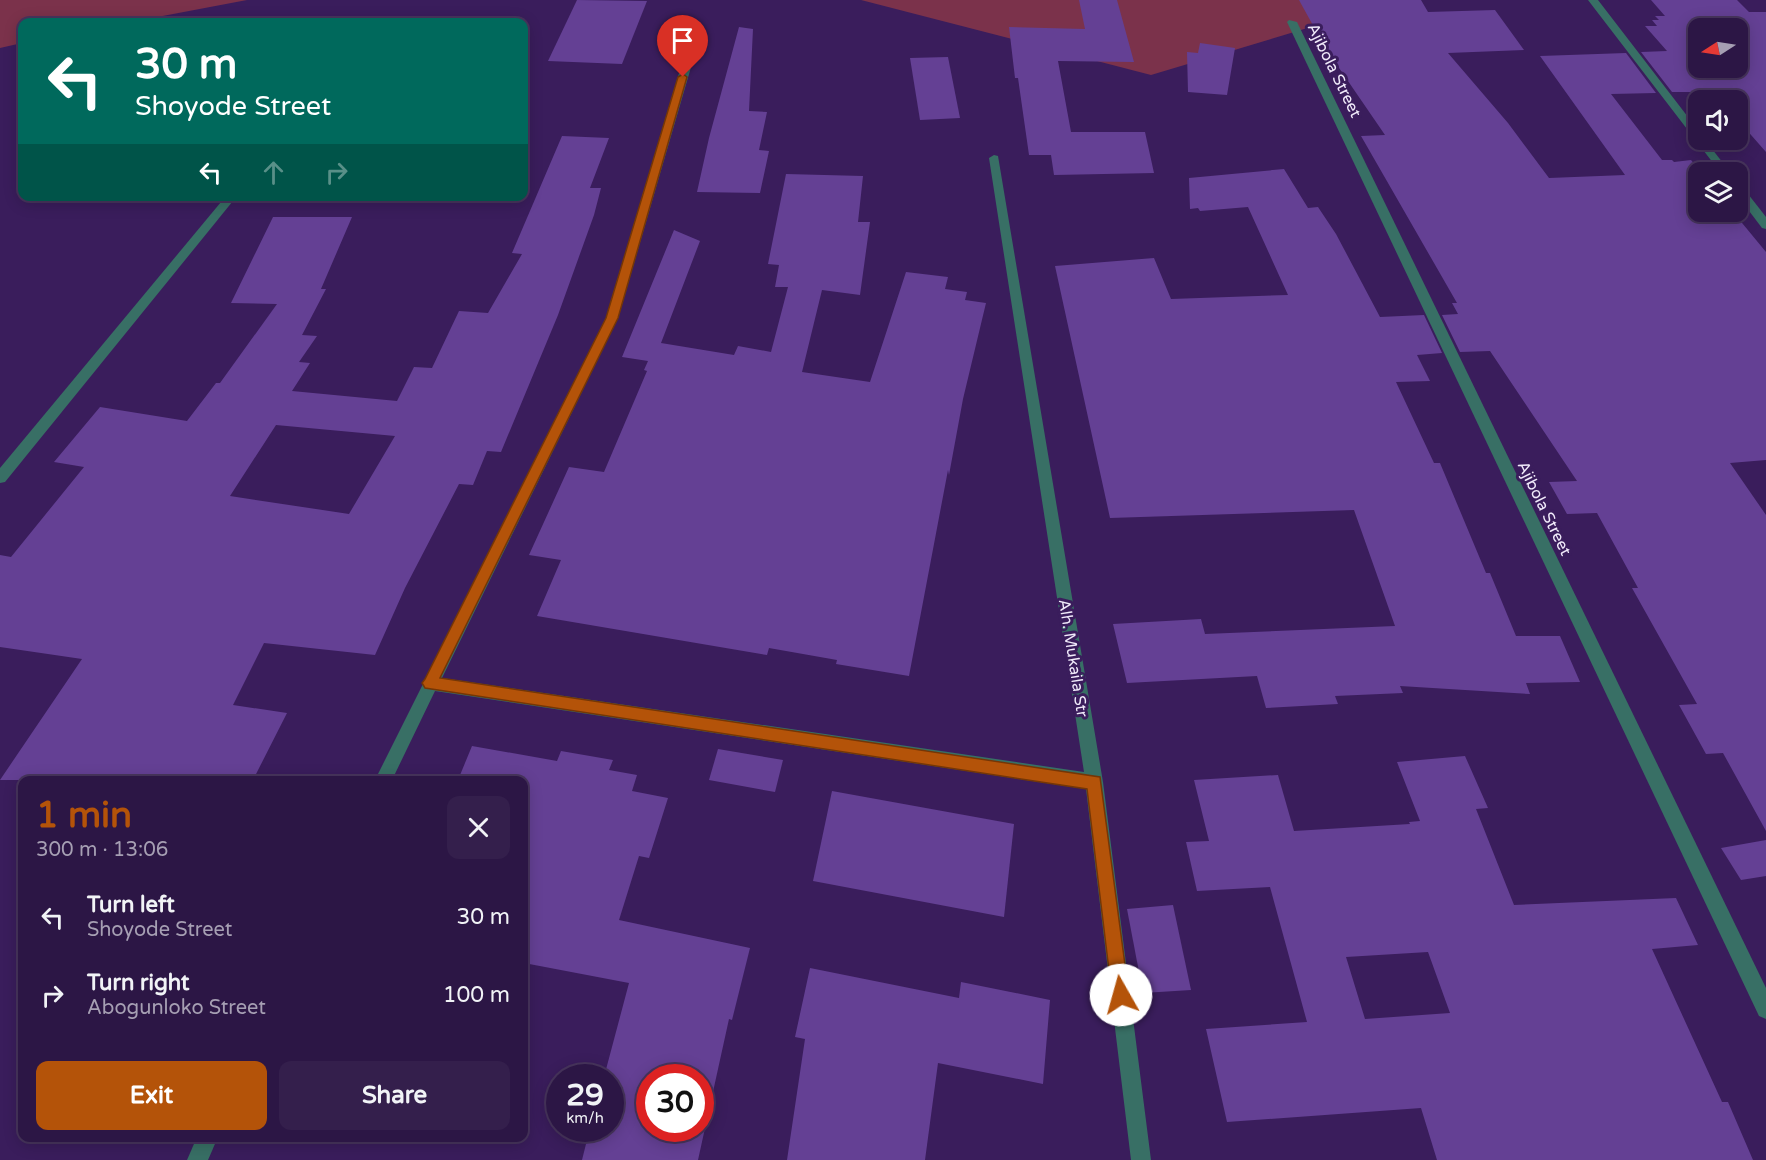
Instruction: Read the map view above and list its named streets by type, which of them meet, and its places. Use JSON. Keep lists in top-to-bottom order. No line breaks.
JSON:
{"streets":{"street":["Ajibola Street","Alh. Mukaila Str"]},"north":"left","page":{"turn":["30 m","Shoyode Street"],"heading":["1 min","300 m · 13:06"],"list":[{"name":"Turn left","note":"Shoyode Street","value":"30 m"},{"name":"Turn right","note":"Abogunloko Street","value":"100 m"}],"buttons":["Exit","Share"],"speed":"29 km/h","limit":"30"}}
